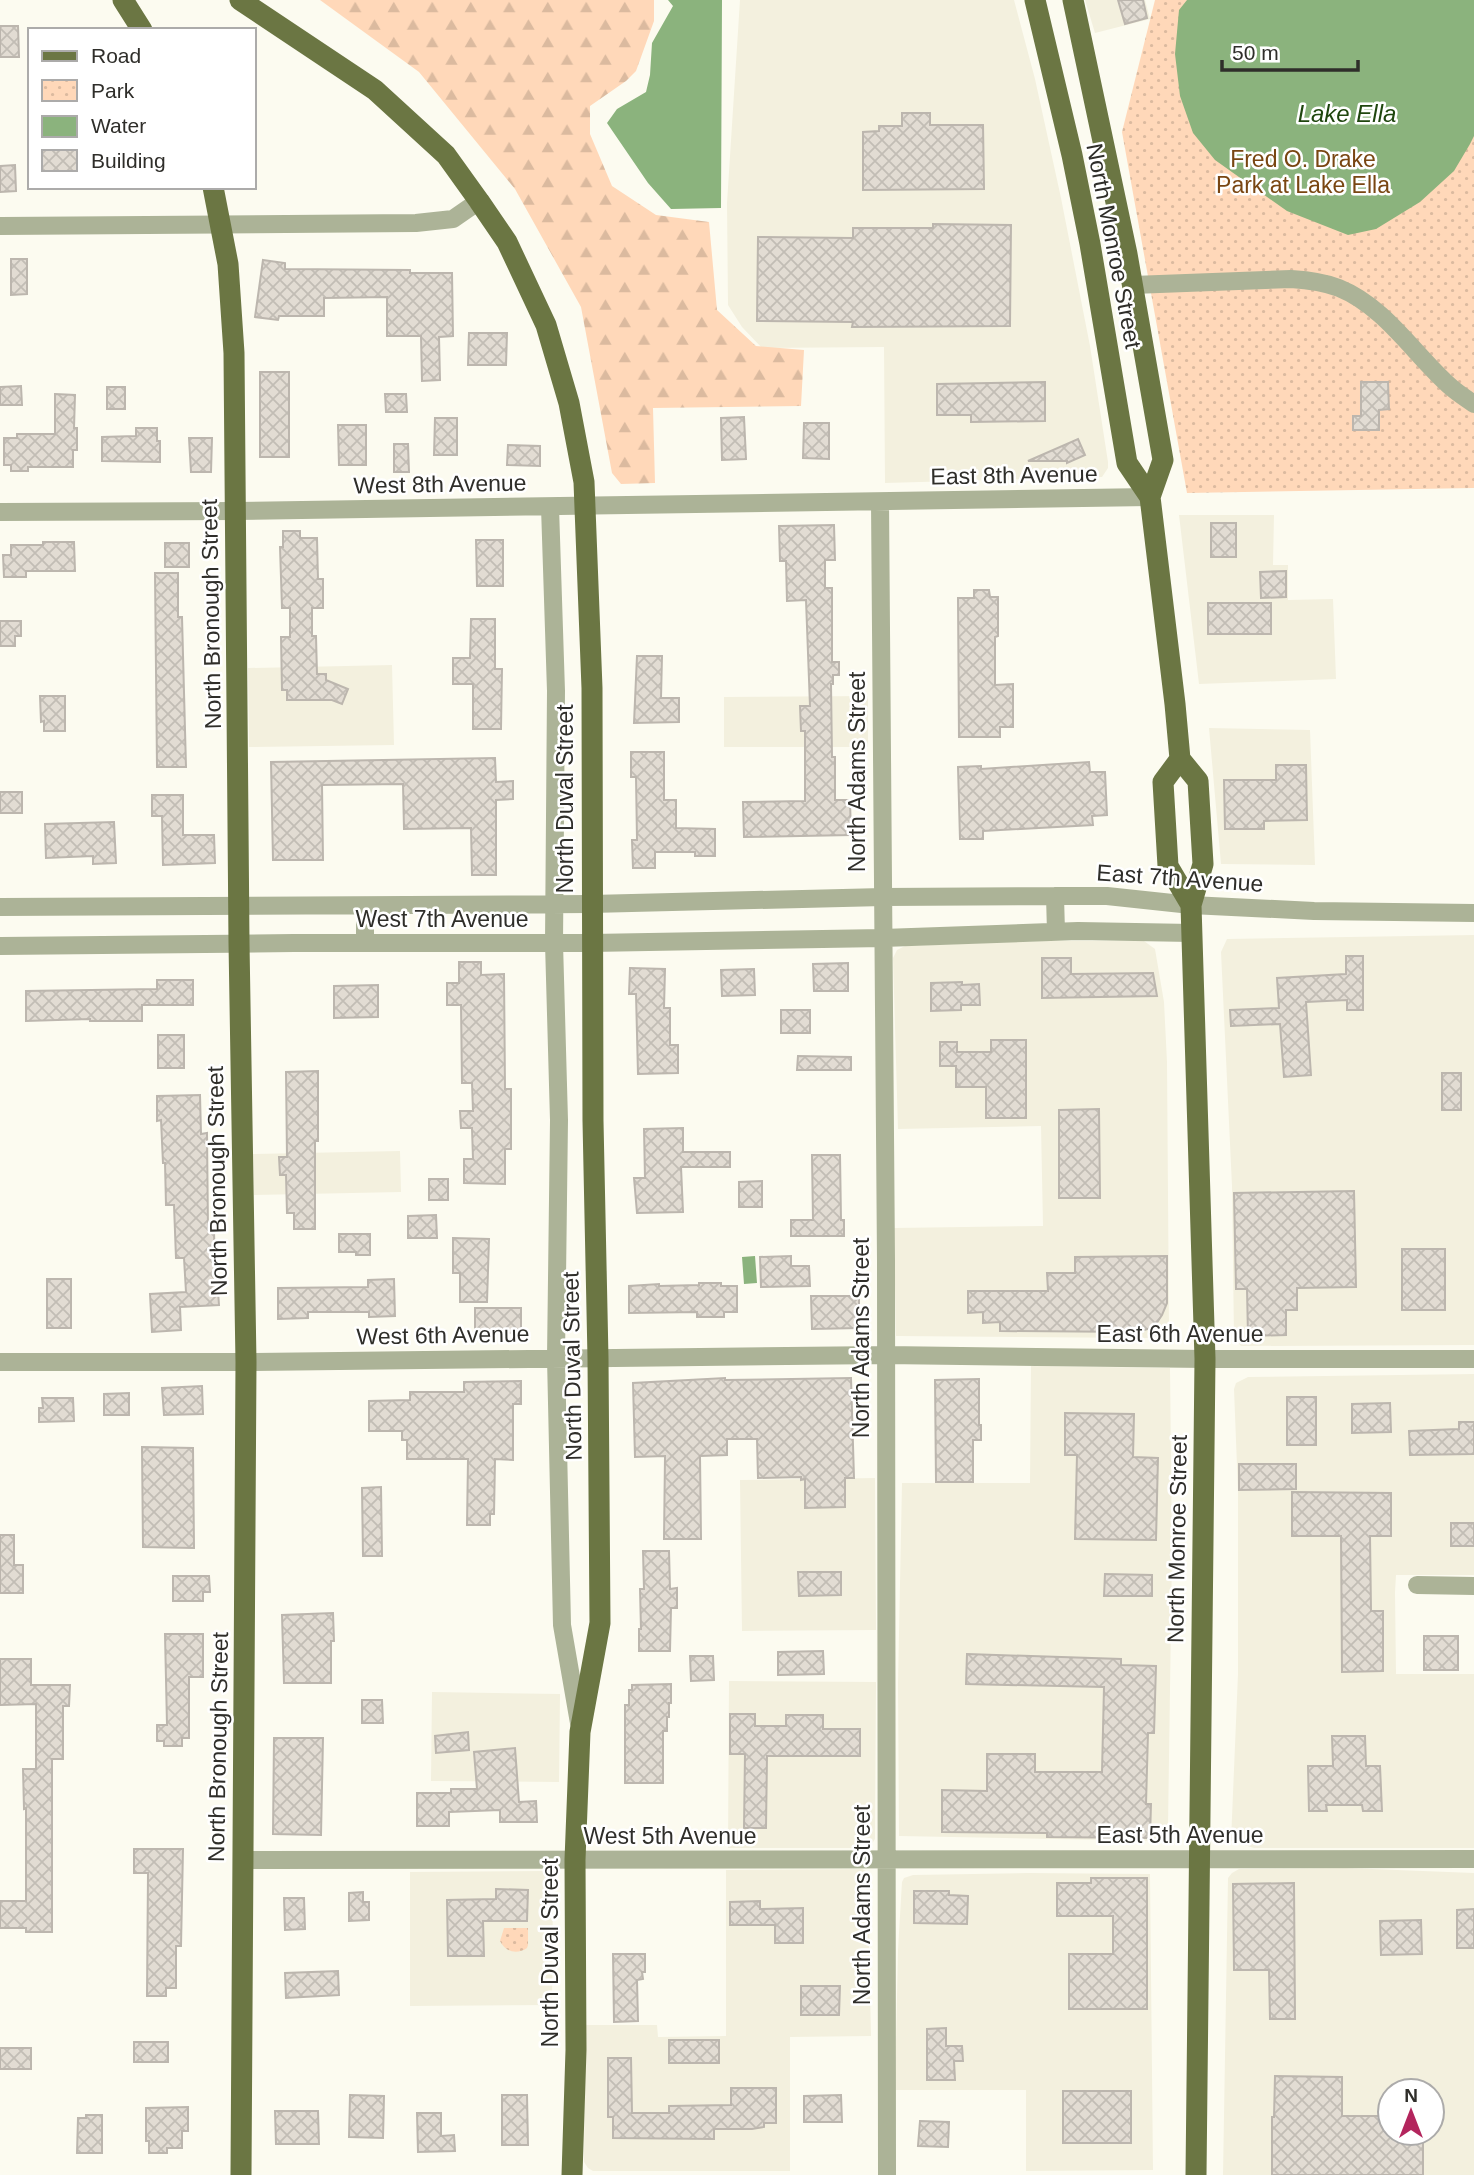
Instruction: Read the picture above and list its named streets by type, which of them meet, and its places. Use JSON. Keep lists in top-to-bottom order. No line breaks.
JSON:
{"streets":{"main road":["North Monroe Street","North Bronough Street","North Duval Street"],"street":["East 8th Avenue","West 8th Avenue","North Adams Street","East 7th Avenue","West 7th Avenue","East 6th Avenue","West 6th Avenue","East 5th Avenue","West 5th Avenue"]},"crossings":[["North Monroe Street","East 8th Avenue"],["North Monroe Street","East 7th Avenue"],["North Monroe Street","East 6th Avenue"],["North Monroe Street","East 5th Avenue"],["East 8th Avenue","West 8th Avenue"],["East 8th Avenue","North Adams Street"],["West 8th Avenue","North Bronough Street"],["West 8th Avenue","North Adams Street"],["West 8th Avenue","North Duval Street"],["North Bronough Street","West 7th Avenue"],["North Bronough Street","West 6th Avenue"],["North Bronough Street","West 5th Avenue"],["North Adams Street","East 7th Avenue"],["North Adams Street","West 7th Avenue"],["North Adams Street","East 6th Avenue"],["North Adams Street","West 6th Avenue"],["North Adams Street","East 5th Avenue"],["North Adams Street","West 5th Avenue"],["North Duval Street","West 7th Avenue"],["North Duval Street","West 6th Avenue"],["North Duval Street","West 5th Avenue"],["East 7th Avenue","West 7th Avenue"],["East 6th Avenue","West 6th Avenue"],["East 5th Avenue","West 5th Avenue"]],"water":["Lake Ella"],"parks":["Fred O. Drake Park at Lake Ella"],"legend":["Road","Park","Water","Building"],"scale_bar":"50 m","north":"top"}
